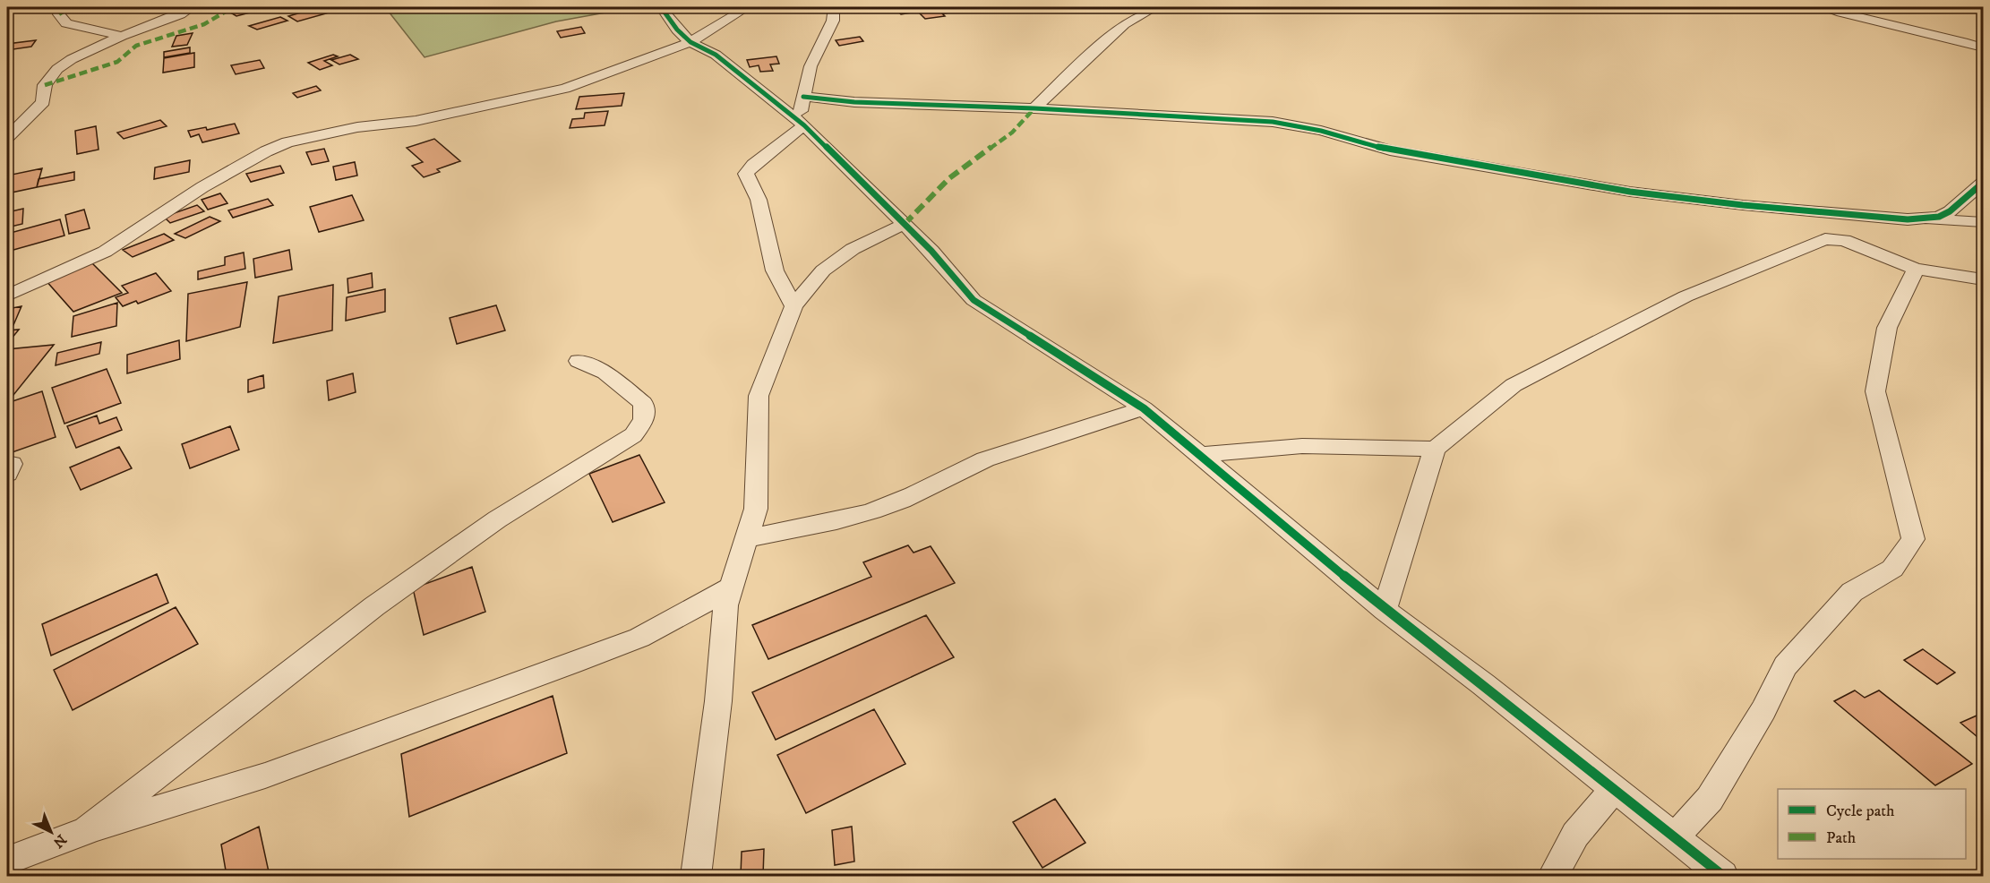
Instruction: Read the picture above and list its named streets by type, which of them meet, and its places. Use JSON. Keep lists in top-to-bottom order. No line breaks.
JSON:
{"legend":["Cycle path","Path"],"north":"bottom right"}
